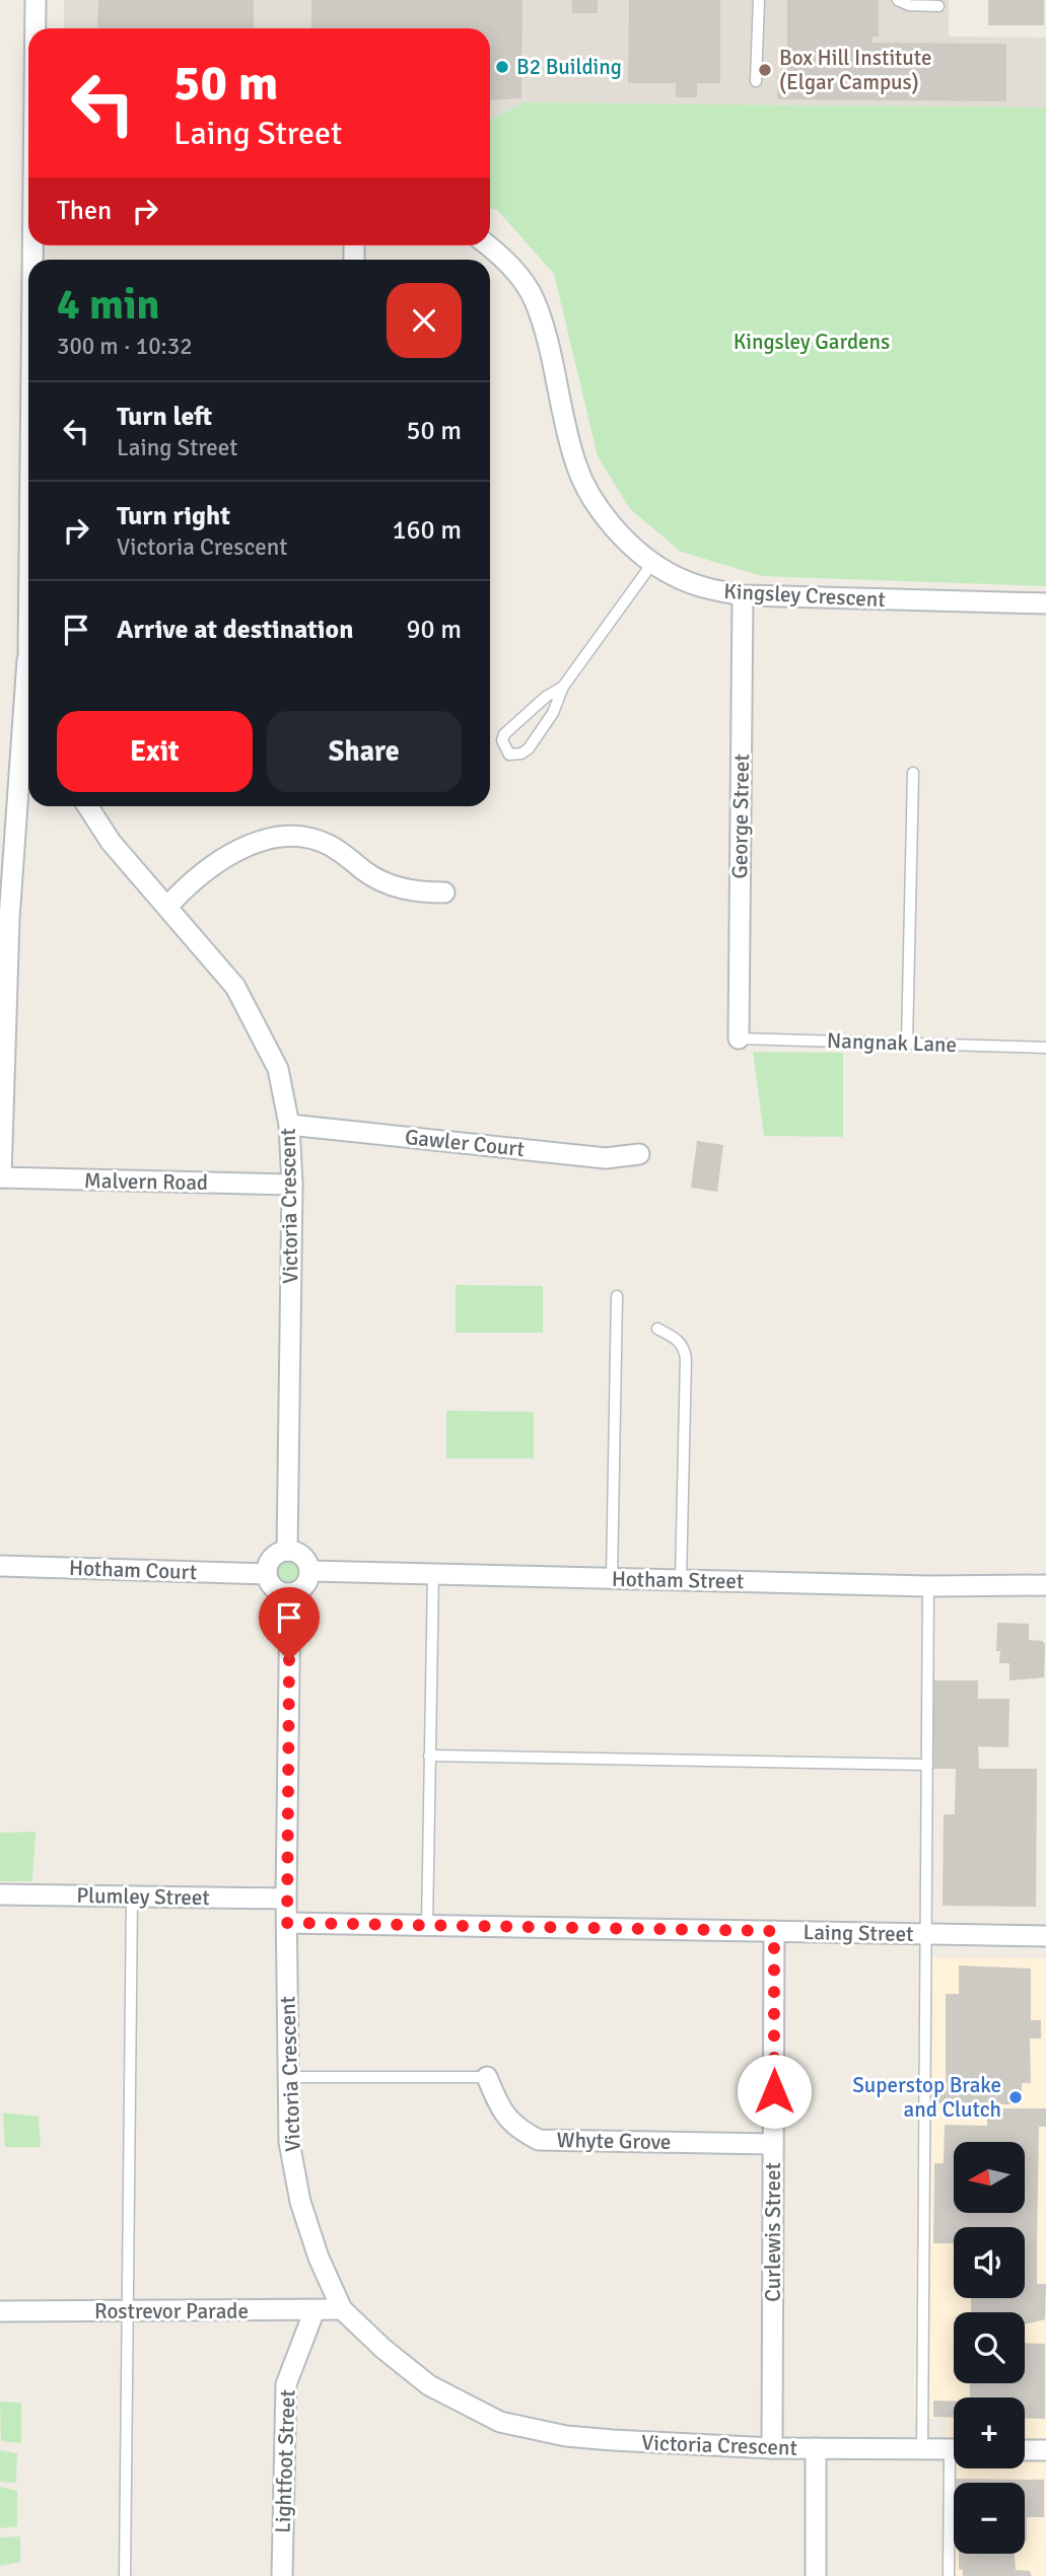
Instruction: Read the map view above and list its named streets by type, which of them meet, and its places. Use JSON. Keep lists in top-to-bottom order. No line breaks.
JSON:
{"streets":{"street":["Kingsley Crescent","George Street","Gawler Court","Malvern Road","Victoria Crescent","Hotham Court","Hotham Street","Plumley Street","Laing Street","Whyte Grove","Curlewis Street","Rostrevor Parade","Lightfoot Street"],"lane":["Nangnak Lane"]},"crossings":[["Kingsley Crescent","George Street"],["George Street","Nangnak Lane"],["Gawler Court","Victoria Crescent"],["Malvern Road","Victoria Crescent"],["Victoria Crescent","Hotham Court"],["Victoria Crescent","Hotham Street"],["Victoria Crescent","Plumley Street"],["Victoria Crescent","Laing Street"],["Victoria Crescent","Curlewis Street"],["Victoria Crescent","Rostrevor Parade"],["Hotham Court","Hotham Street"],["Laing Street","Curlewis Street"],["Whyte Grove","Curlewis Street"],["Rostrevor Parade","Lightfoot Street"]],"parks":["Kingsley Gardens"],"places":["B2 Building","Box Hill Institute (Elgar Campus)","Superstop Brake and Clutch"],"north":"left","page":{"turn":["50 m","Laing Street"],"then":"Then","heading":["4 min","300 m · 10:32"],"list":[{"name":"Turn left","note":"Laing Street","value":"50 m"},{"name":"Turn right","note":"Victoria Crescent","value":"160 m"},{"name":"Arrive at destination","value":"90 m"}],"buttons":["Exit","Share"],"map_buttons":["+","−"]}}
